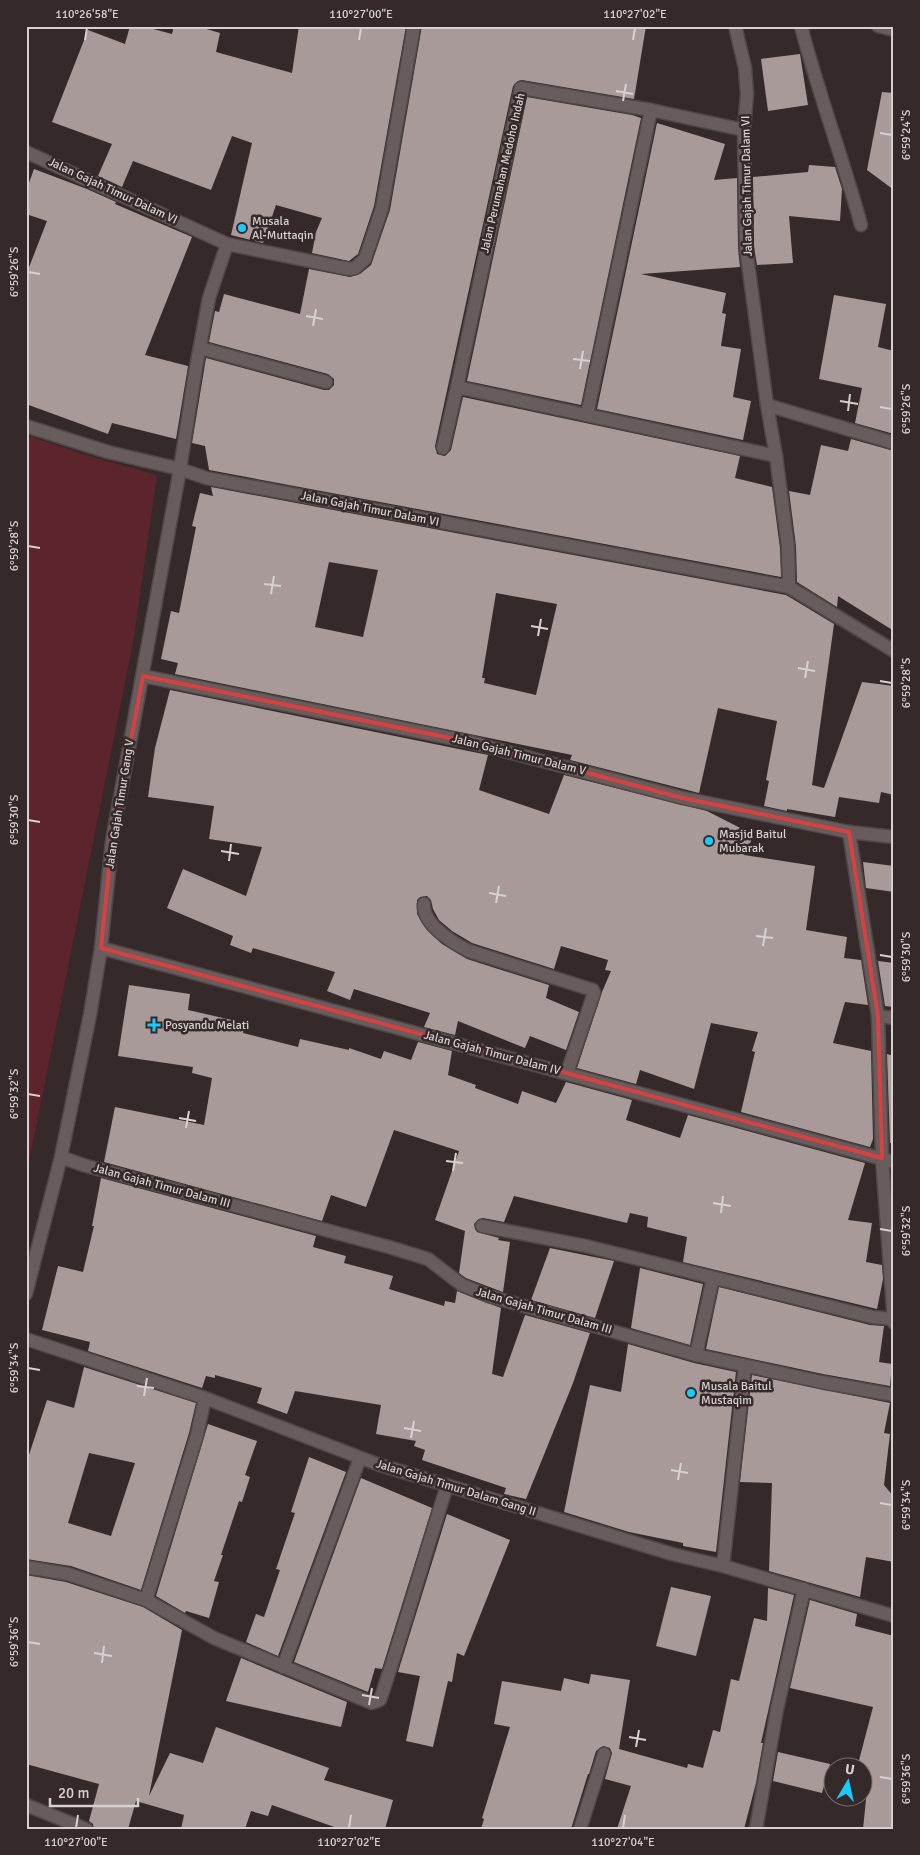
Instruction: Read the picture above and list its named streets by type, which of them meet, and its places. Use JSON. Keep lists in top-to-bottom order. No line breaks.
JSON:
{"streets":{"street":["Jalan Perumahan Medoho Indah","Jalan Gajah Timur Dalam VI","Jalan Gajah Timur Dalam V","Jalan Gajah Timur Gang V","Jalan Gajah Timur Dalam IV","Jalan Gajah Timur Dalam III","Jalan Gajah Timur Dalam Gang II"]},"crossings":[["Jalan Perumahan Medoho Indah","Jalan Gajah Timur Dalam VI"],["Jalan Gajah Timur Dalam VI","Jalan Gajah Timur Gang V"],["Jalan Gajah Timur Dalam V","Jalan Gajah Timur Gang V"],["Jalan Gajah Timur Gang V","Jalan Gajah Timur Dalam IV"],["Jalan Gajah Timur Gang V","Jalan Gajah Timur Dalam III"]],"places":{"other":["Musala Al-Muttaqin","Masjid Baitul Mubarak","Musala Baitul Mustaqim"],"health":["Posyandu Melati"]},"scale_bar":"20 m","north":"top","coordinates":["110°26'58\"E","110°27'00\"E","110°27'02\"E","6°59'24\"S","6°59'26\"S","6°59'28\"S","6°59'30\"S","6°59'32\"S","6°59'34\"S","6°59'36\"S","110°27'04\"E"]}
